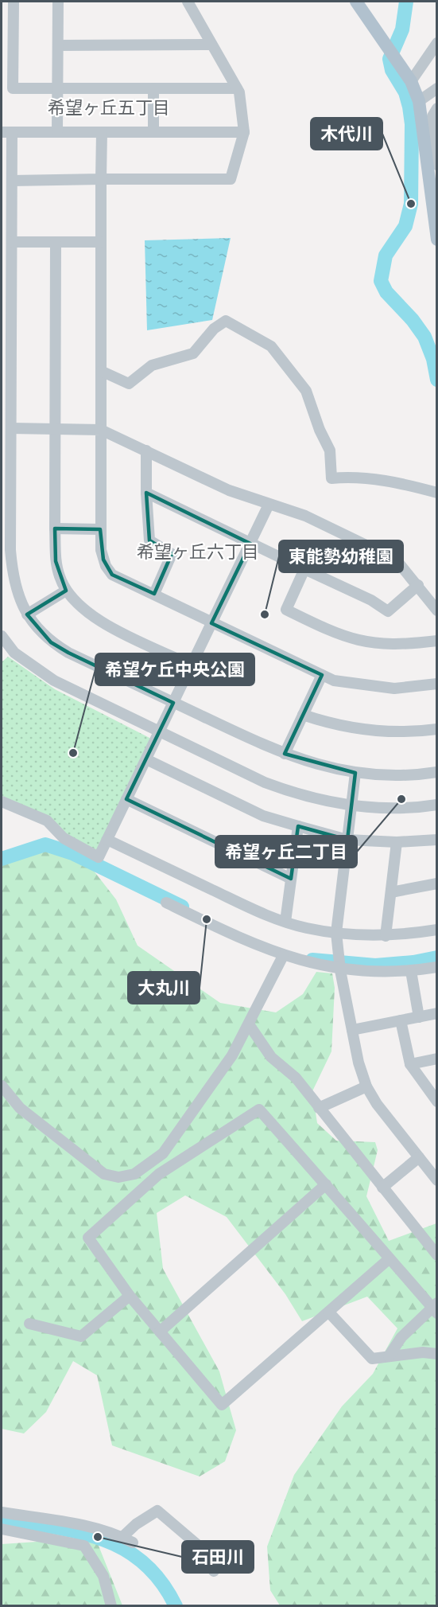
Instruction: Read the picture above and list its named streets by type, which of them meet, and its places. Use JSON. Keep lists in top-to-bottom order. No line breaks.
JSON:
{"districts":["希望ヶ丘五丁目","希望ヶ丘六丁目"],"places":["木代川","東能勢幼稚園","希望ケ丘中央公園","希望ヶ丘二丁目","大丸川","石田川"]}
